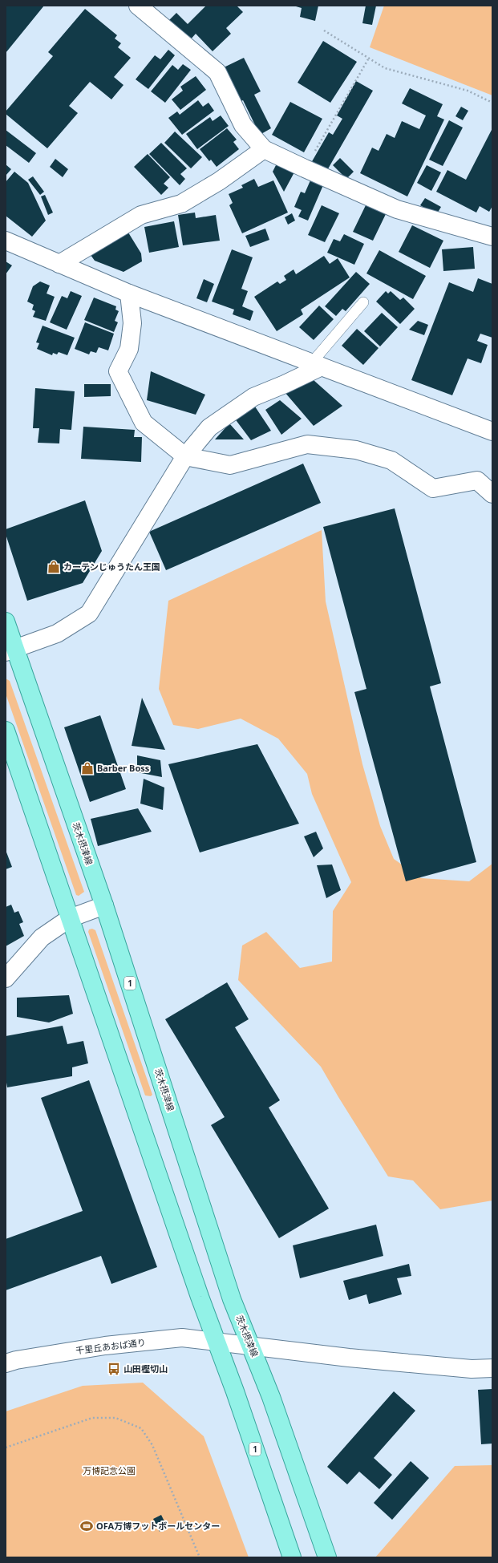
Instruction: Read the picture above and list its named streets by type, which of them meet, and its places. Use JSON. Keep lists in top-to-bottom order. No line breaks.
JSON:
{"streets":{"main road":["茨木摂津線","1"],"street":["千里丘あおば通り"]},"crossings":[["茨木摂津線","千里丘あおば通り"],["1","千里丘あおば通り"]],"parks":["万博記念公園"],"places":{"shop":["カーテンじゅうたん王国","Barber Boss"],"bus stop":["山田樫切山"],"sports":["OFA万博フットボールセンター"]}}
